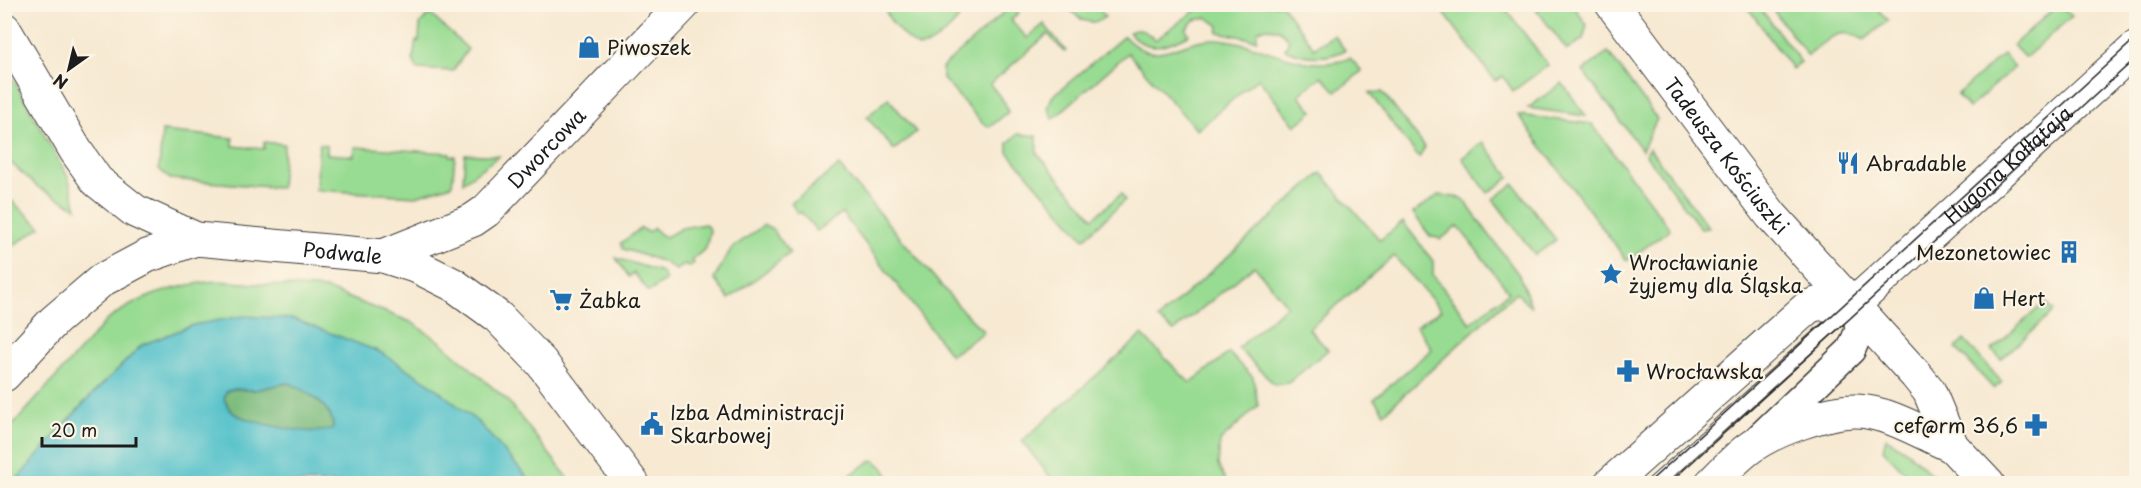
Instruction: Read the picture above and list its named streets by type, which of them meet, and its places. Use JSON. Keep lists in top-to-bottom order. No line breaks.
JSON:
{"streets":{"street":["Dworcowa","Tadeusza Kościuszki","Hugona Kołłątaja","Podwale"]},"crossings":[["Dworcowa","Podwale"],["Tadeusza Kościuszki","Hugona Kołłątaja"]],"places":{"shop":["Piwoszek","Hert"],"restaurant":["Abradable"],"building":["Mezonetowiec"],"place":["Wrocławianie żyjemy dla Śląska"],"supermarket":["Żabka"],"pharmacy":["Wrocławska","cef@rm 36,6"],"public building":["Izba Administracji Skarbowej"]},"scale_bar":"20 m","north":"bottom left"}
